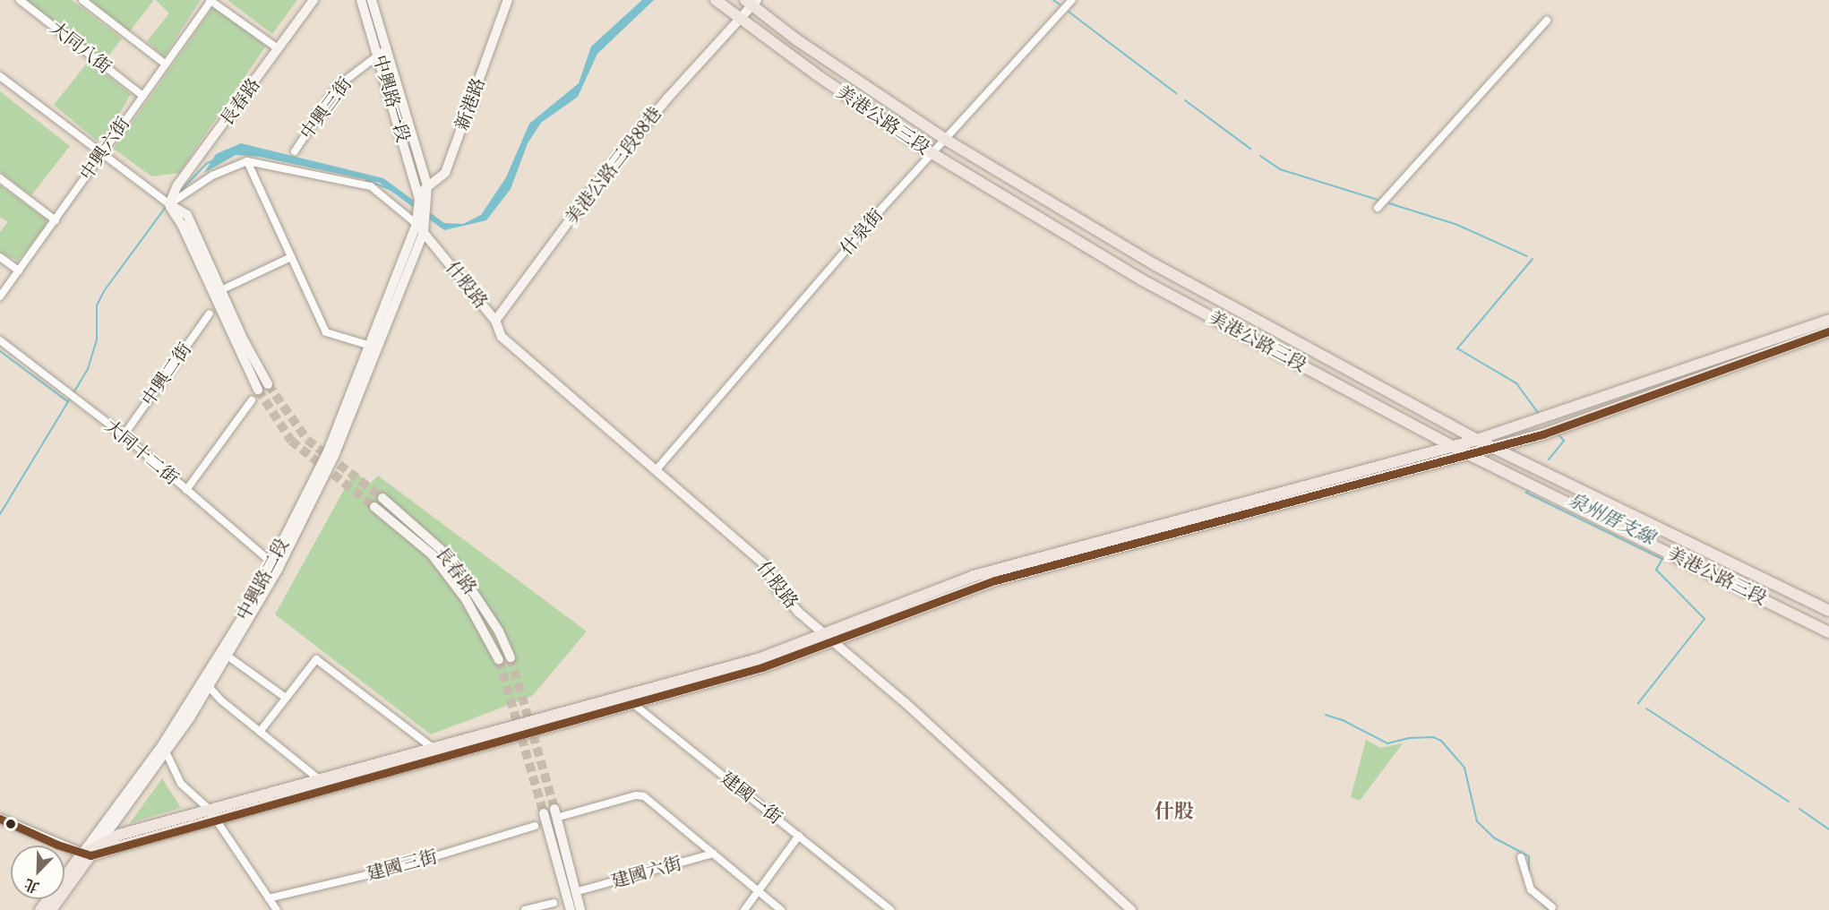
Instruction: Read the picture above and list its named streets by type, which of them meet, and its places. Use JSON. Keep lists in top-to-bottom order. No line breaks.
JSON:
{"streets":{"main road":["美港公路三段","中興路二段"],"street":["大同八街","中興路一段","長春路","新港路","中興三街","中興六街","美港公路三段88巷","什泉街","什股路","中興二街","大同十二街","建國一街","建國三街","建國六街"]},"crossings":[["大同八街","中興六街"],["中興路一段","新港路"],["中興路一段","中興三街"],["中興路一段","中興路二段"],["新港路","中興路二段"],["美港公路三段","美港公路三段88巷"],["美港公路三段","什泉街"],["美港公路三段88巷","什股路"],["什泉街","什股路"],["什股路","中興路二段"],["中興二街","大同十二街"],["大同十二街","中興路二段"]],"districts":["什股"],"water":["泉州厝支線"],"north":"bottom left"}
